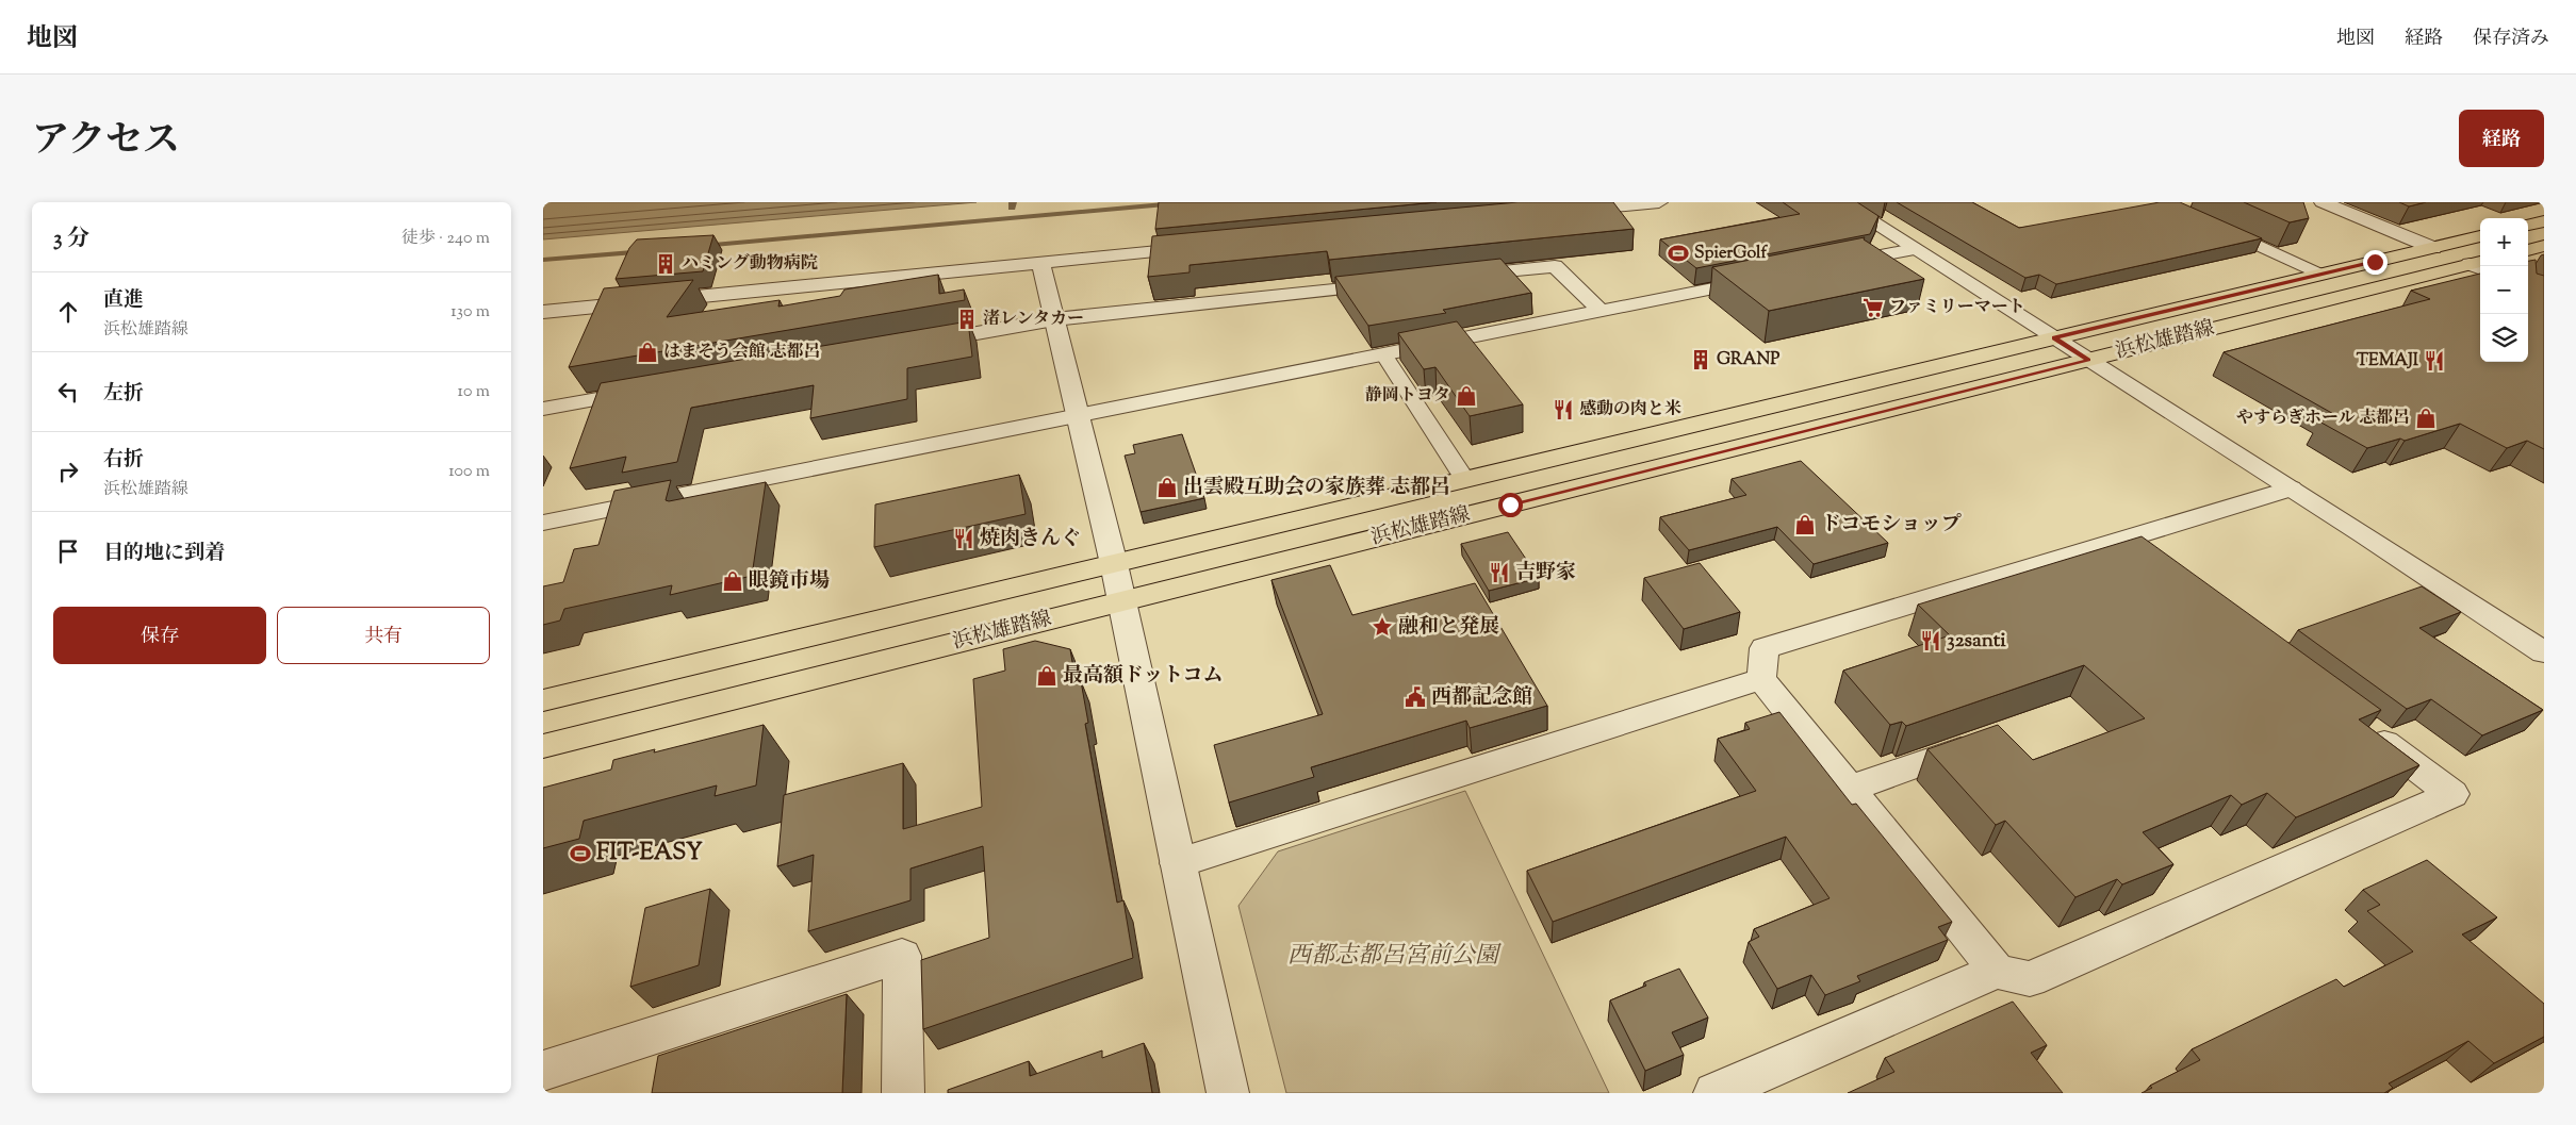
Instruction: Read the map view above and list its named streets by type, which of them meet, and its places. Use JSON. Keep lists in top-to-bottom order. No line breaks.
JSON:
{"streets":{"main road":["浜松雄踏線"]},"parks":["西都志都呂宮前公園"],"places":{"sports":["SpierGolf","FIT-EASY"],"building":["ハミング動物病院","渚レンタカー","GRANP"],"supermarket":["ファミリーマート"],"shop":["はまそう会館 志都呂","静岡トヨタ","やすらぎホール 志都呂","出雲殿互助会の家族葬 志都呂","ドコモショップ","眼鏡市場","最高額ドットコム"],"restaurant":["TEMAJI","感動の肉と米","焼肉きんぐ","吉野家","32santi"],"place":["融和と発展"],"public building":["西都記念館"]},"page":{"header":"地図","nav":["地図","経路","保存済み"],"title":"アクセス","buttons":["経路",["保存","共有"]],"heading":["3 分","徒歩 · 240 m"],"map_buttons":["+","−"],"list":[["直進","浜松雄踏線","130 m"],["左折","10 m"],["右折","浜松雄踏線","100 m"],"目的地に到着"]}}
